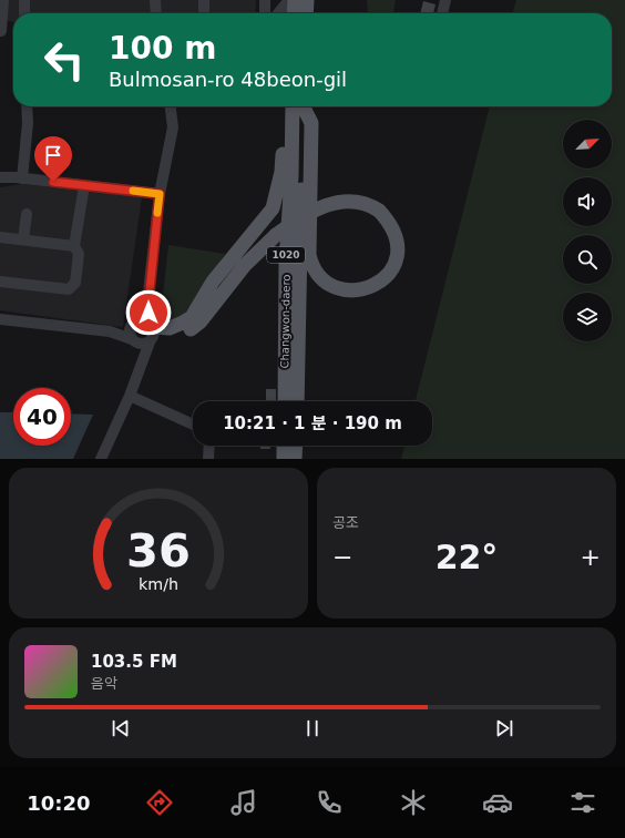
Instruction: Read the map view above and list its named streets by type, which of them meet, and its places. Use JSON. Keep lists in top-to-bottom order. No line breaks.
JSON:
{"streets":{"main road":["1020","Changwon-daero"]},"north":"top right","page":{"turn":["100 m","Bulmosan-ro 48beon-gil"],"limit":"40","trip":"10:21 · 1 분 · 190 m","tile":"공조","heat":["−","22°","+"],"song":["103.5 FM","음악"],"tabs":"10:20","gauge":["36","km/h"]}}
